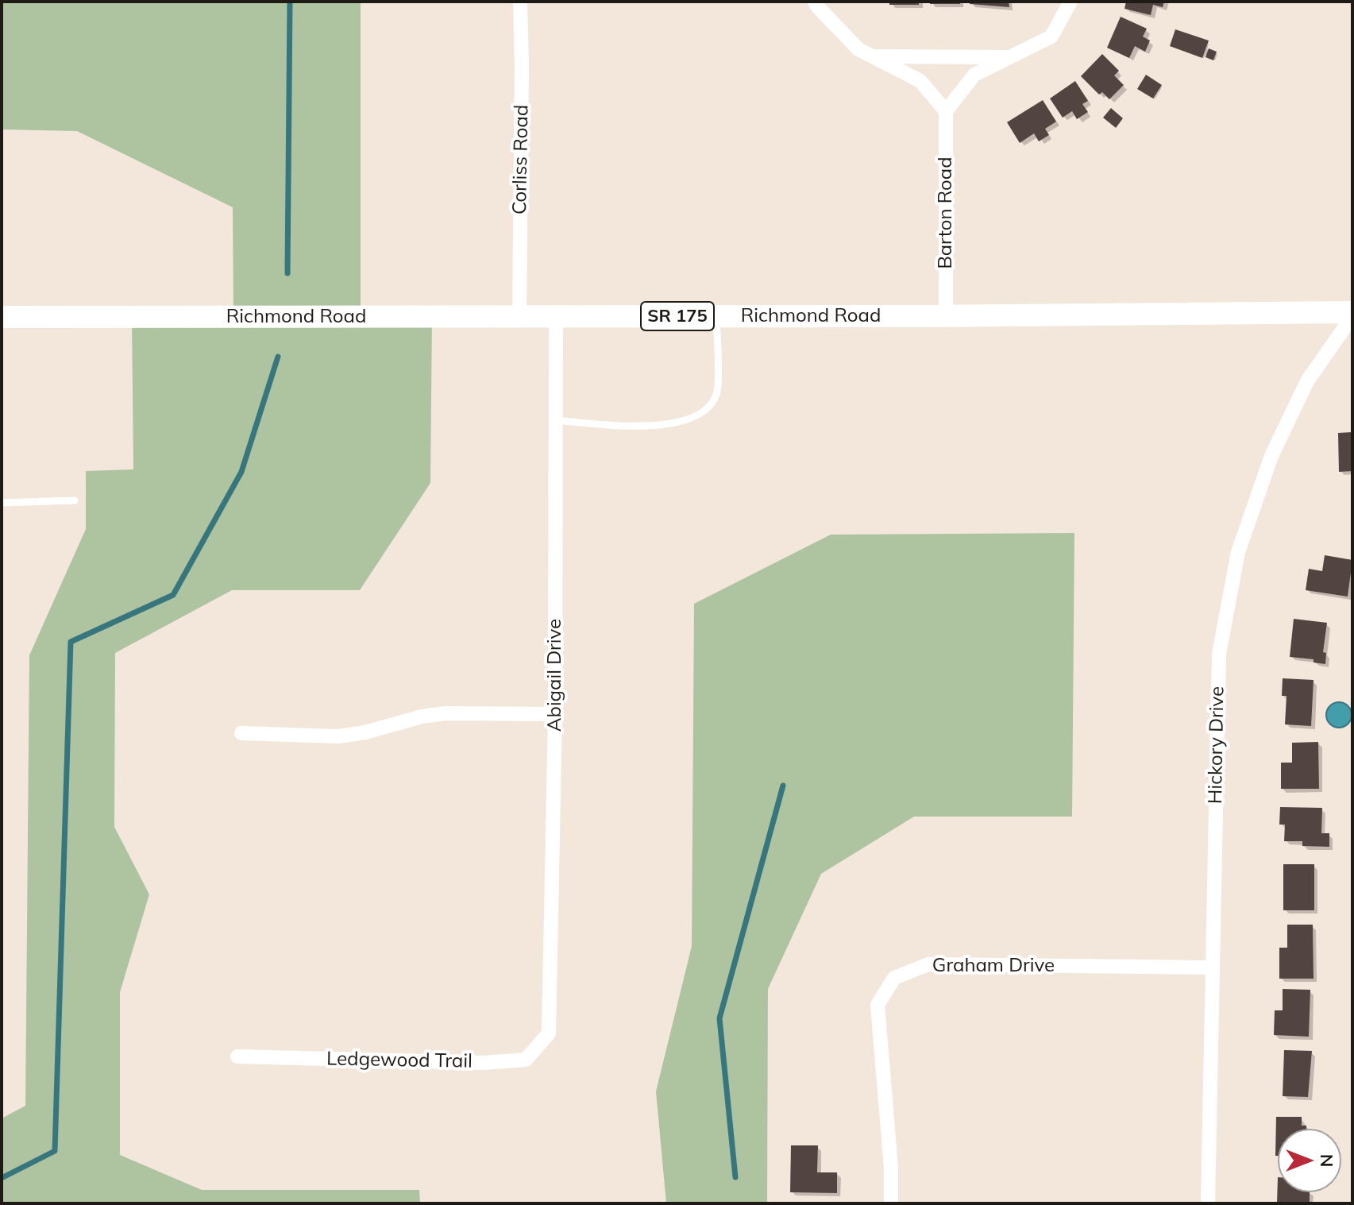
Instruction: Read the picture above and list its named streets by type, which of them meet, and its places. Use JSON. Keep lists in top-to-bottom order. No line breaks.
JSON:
{"streets":{"main road":["SR 175","Richmond Road"],"street":["Corliss Road","Barton Road","Abigail Drive","Hickory Drive","Graham Drive","Ledgewood Trail"]},"crossings":[["Corliss Road","Richmond Road"],["Barton Road","Richmond Road"],["Richmond Road","Abigail Drive"],["Richmond Road","Hickory Drive"],["Abigail Drive","Ledgewood Trail"],["Hickory Drive","Graham Drive"]],"north":"right"}
